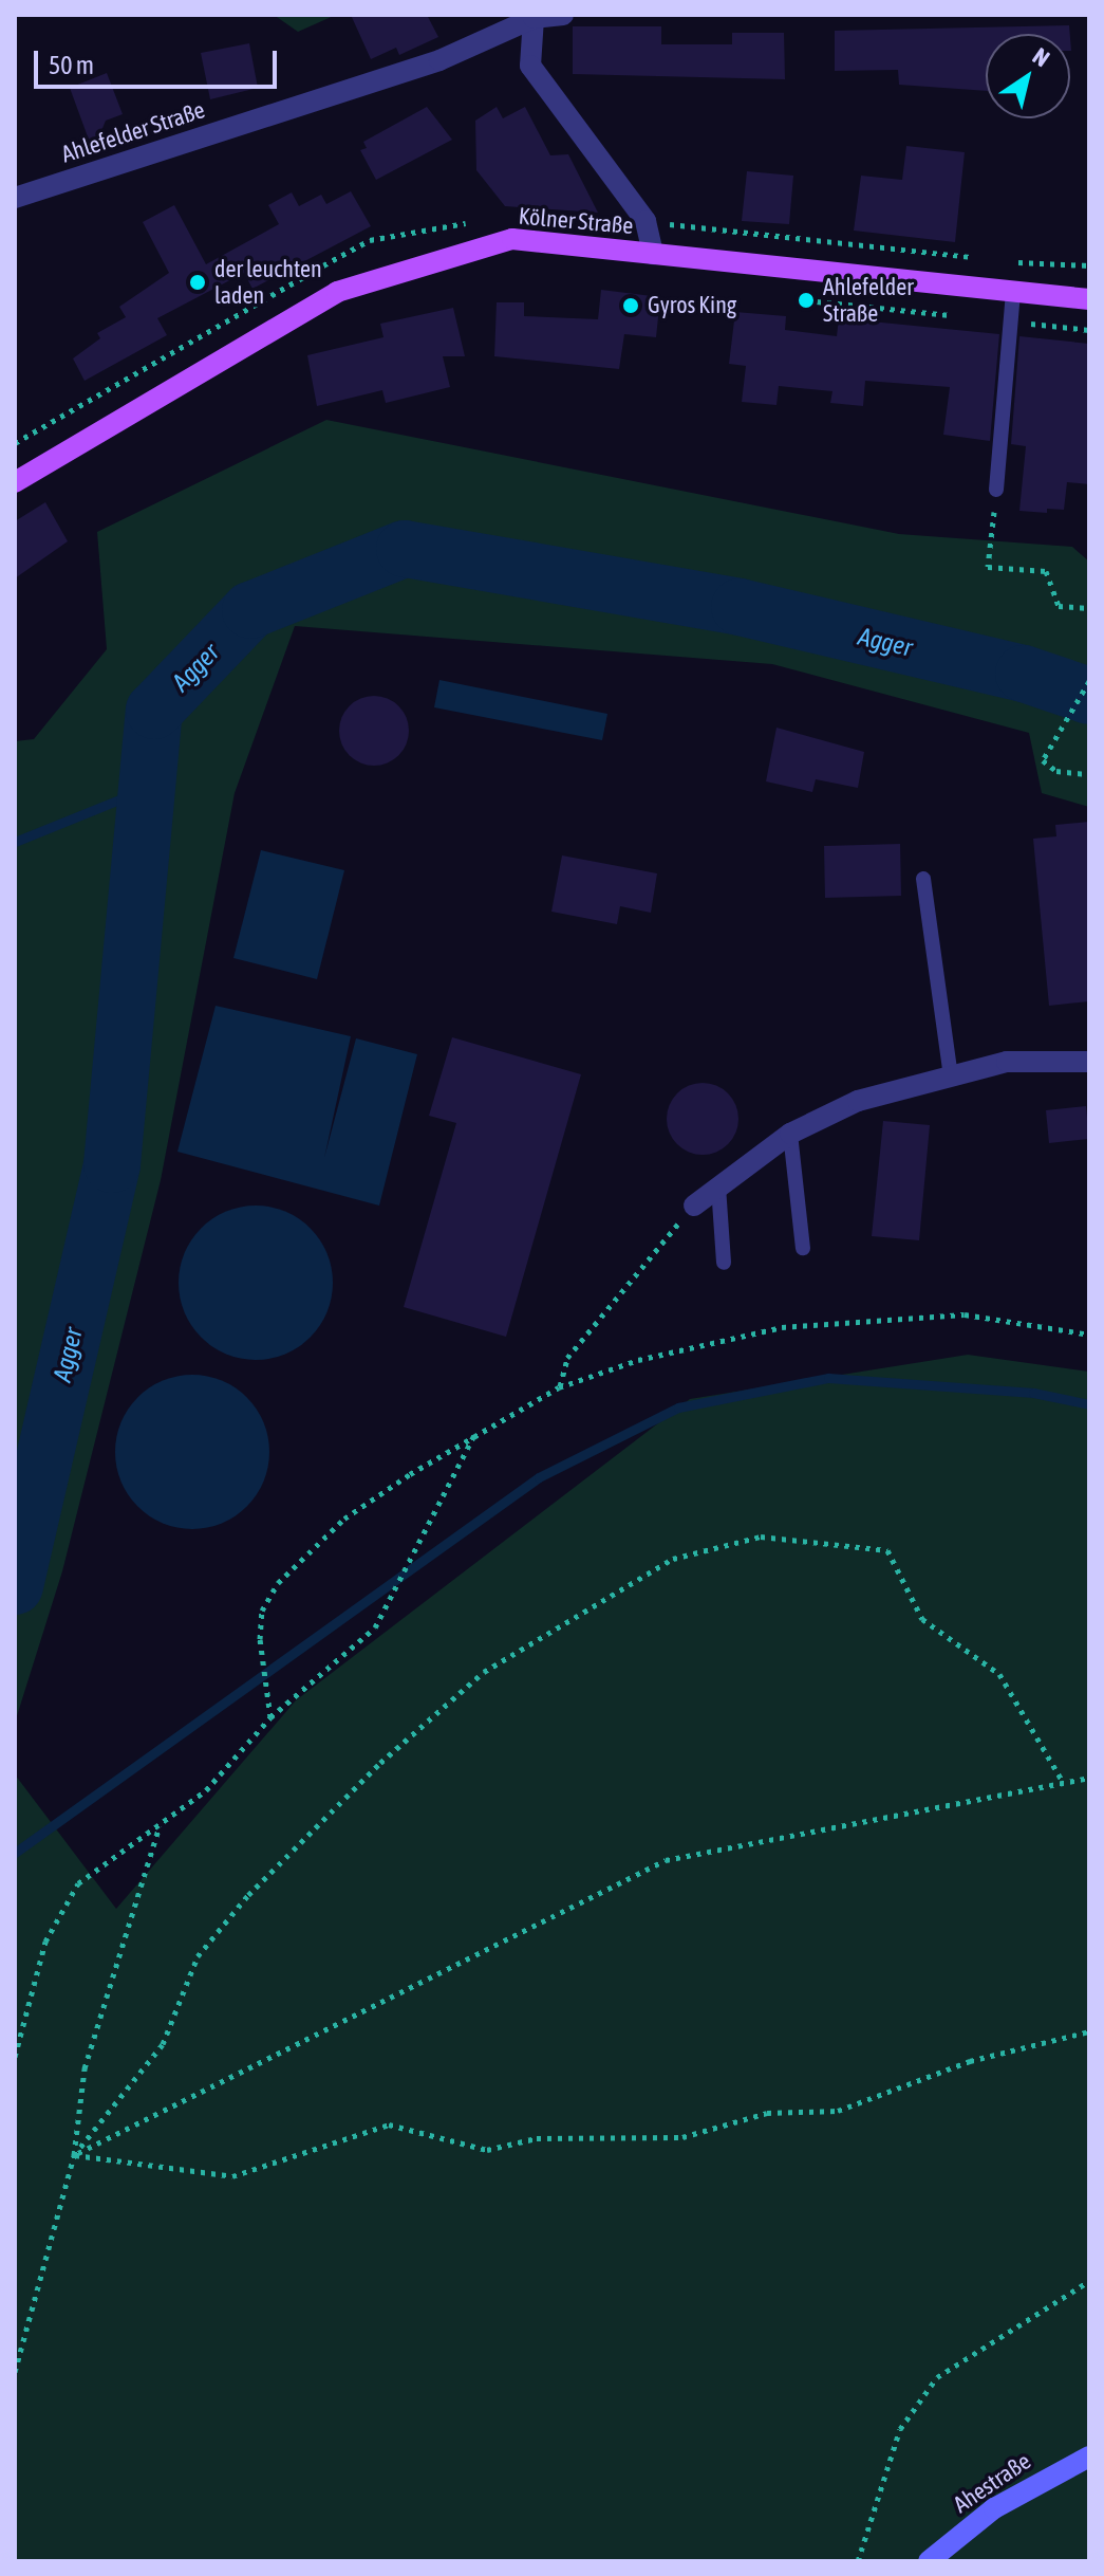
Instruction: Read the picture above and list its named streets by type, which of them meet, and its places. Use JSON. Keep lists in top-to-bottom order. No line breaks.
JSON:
{"streets":{"main road":["Kölner Straße","Ahestraße"],"street":["Ahlefelder Straße"]},"water":["Agger"],"places":["der leuchten laden","Ahlefelder Straße","Gyros King"],"scale_bar":"50 m","north":"top right"}
